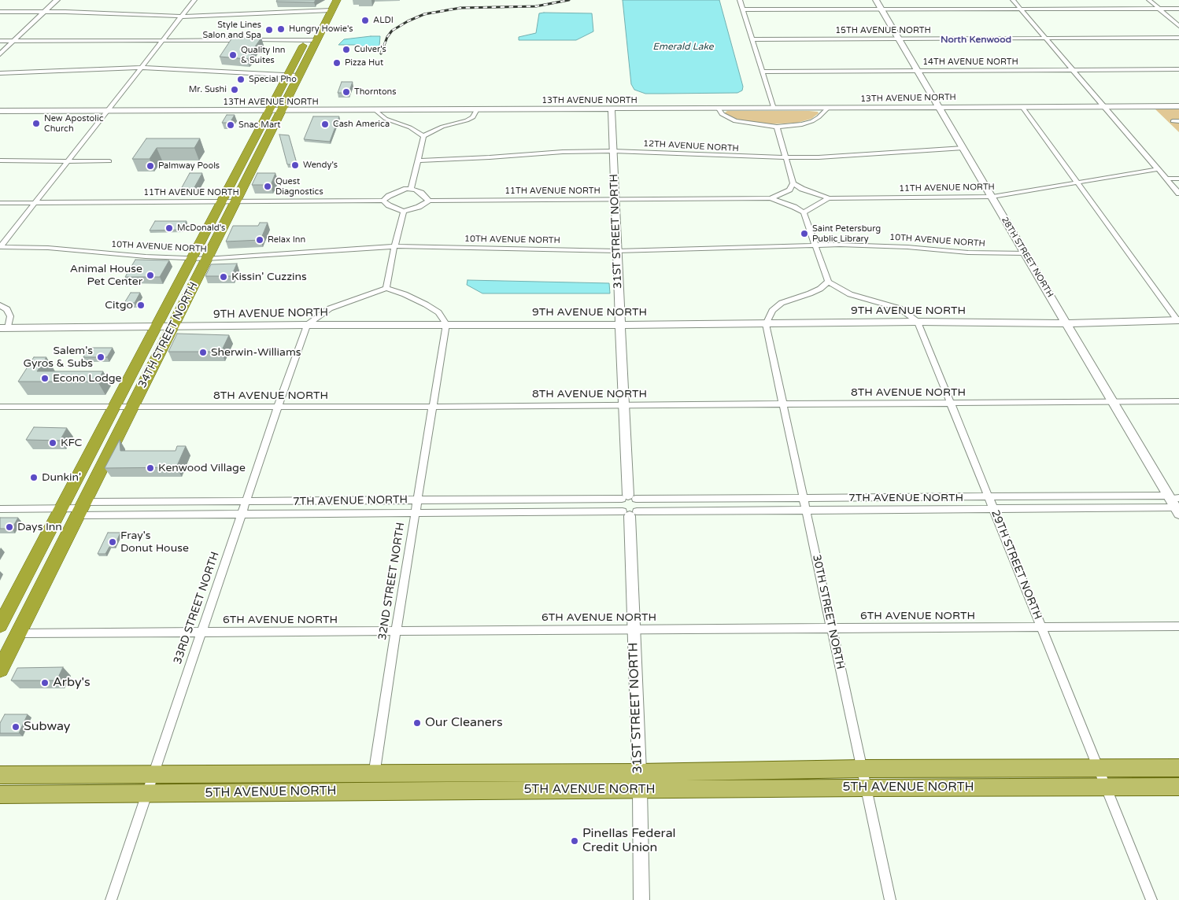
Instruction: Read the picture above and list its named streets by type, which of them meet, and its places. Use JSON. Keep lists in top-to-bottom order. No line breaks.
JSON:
{"streets":{"highway":["34TH STREET NORTH"],"main road":["5TH AVENUE NORTH"],"street":["15TH AVENUE NORTH","14TH AVENUE NORTH","13TH AVENUE NORTH","12TH AVENUE NORTH","11TH AVENUE NORTH","31ST STREET NORTH","10TH AVENUE NORTH","28TH STREET NORTH","9TH AVENUE NORTH","8TH AVENUE NORTH","7TH AVENUE NORTH","29TH STREET NORTH","32ND STREET NORTH","33RD STREET NORTH","30TH STREET NORTH","6TH AVENUE NORTH"]},"crossings":[["15TH AVENUE NORTH","28TH STREET NORTH"],["14TH AVENUE NORTH","28TH STREET NORTH"],["13TH AVENUE NORTH","31ST STREET NORTH"],["13TH AVENUE NORTH","28TH STREET NORTH"],["13TH AVENUE NORTH","34TH STREET NORTH"],["12TH AVENUE NORTH","31ST STREET NORTH"],["12TH AVENUE NORTH","28TH STREET NORTH"],["11TH AVENUE NORTH","31ST STREET NORTH"],["11TH AVENUE NORTH","28TH STREET NORTH"],["11TH AVENUE NORTH","34TH STREET NORTH"],["31ST STREET NORTH","10TH AVENUE NORTH"],["31ST STREET NORTH","9TH AVENUE NORTH"],["31ST STREET NORTH","8TH AVENUE NORTH"],["31ST STREET NORTH","7TH AVENUE NORTH"],["31ST STREET NORTH","6TH AVENUE NORTH"],["31ST STREET NORTH","5TH AVENUE NORTH"],["10TH AVENUE NORTH","28TH STREET NORTH"],["10TH AVENUE NORTH","34TH STREET NORTH"],["28TH STREET NORTH","9TH AVENUE NORTH"],["28TH STREET NORTH","8TH AVENUE NORTH"],["28TH STREET NORTH","7TH AVENUE NORTH"],["9TH AVENUE NORTH","34TH STREET NORTH"],["9TH AVENUE NORTH","29TH STREET NORTH"],["9TH AVENUE NORTH","32ND STREET NORTH"],["9TH AVENUE NORTH","33RD STREET NORTH"],["9TH AVENUE NORTH","30TH STREET NORTH"],["34TH STREET NORTH","8TH AVENUE NORTH"],["34TH STREET NORTH","7TH AVENUE NORTH"],["34TH STREET NORTH","6TH AVENUE NORTH"],["8TH AVENUE NORTH","29TH STREET NORTH"],["8TH AVENUE NORTH","32ND STREET NORTH"],["8TH AVENUE NORTH","33RD STREET NORTH"],["8TH AVENUE NORTH","30TH STREET NORTH"],["7TH AVENUE NORTH","29TH STREET NORTH"],["7TH AVENUE NORTH","32ND STREET NORTH"],["7TH AVENUE NORTH","33RD STREET NORTH"],["7TH AVENUE NORTH","30TH STREET NORTH"],["29TH STREET NORTH","6TH AVENUE NORTH"],["29TH STREET NORTH","5TH AVENUE NORTH"],["32ND STREET NORTH","6TH AVENUE NORTH"],["32ND STREET NORTH","5TH AVENUE NORTH"],["33RD STREET NORTH","6TH AVENUE NORTH"],["33RD STREET NORTH","5TH AVENUE NORTH"],["30TH STREET NORTH","6TH AVENUE NORTH"],["30TH STREET NORTH","5TH AVENUE NORTH"]],"districts":["North Kenwood"],"water":["Emerald Lake"],"places":["ALDI","Hungry Howie's","Style Lines Salon and Spa","Culver's","Quality Inn & Suites","Pizza Hut","Special Pho","Mr. Sushi","Thorntons","New Apostolic Church","Cash America","Snac Mart","Wendy's","Palmway Pools","Quest Diagnostics","McDonald's","Saint Petersburg Public Library","Relax Inn","Animal House Pet Center","Kissin' Cuzzins","Citgo","Sherwin-Williams","Salem's Gyros & Subs","Econo Lodge","KFC","Kenwood Village","Dunkin'","Days Inn","Fray's Donut House","Arby's","Our Cleaners","Subway","Pinellas Federal Credit Union"]}
